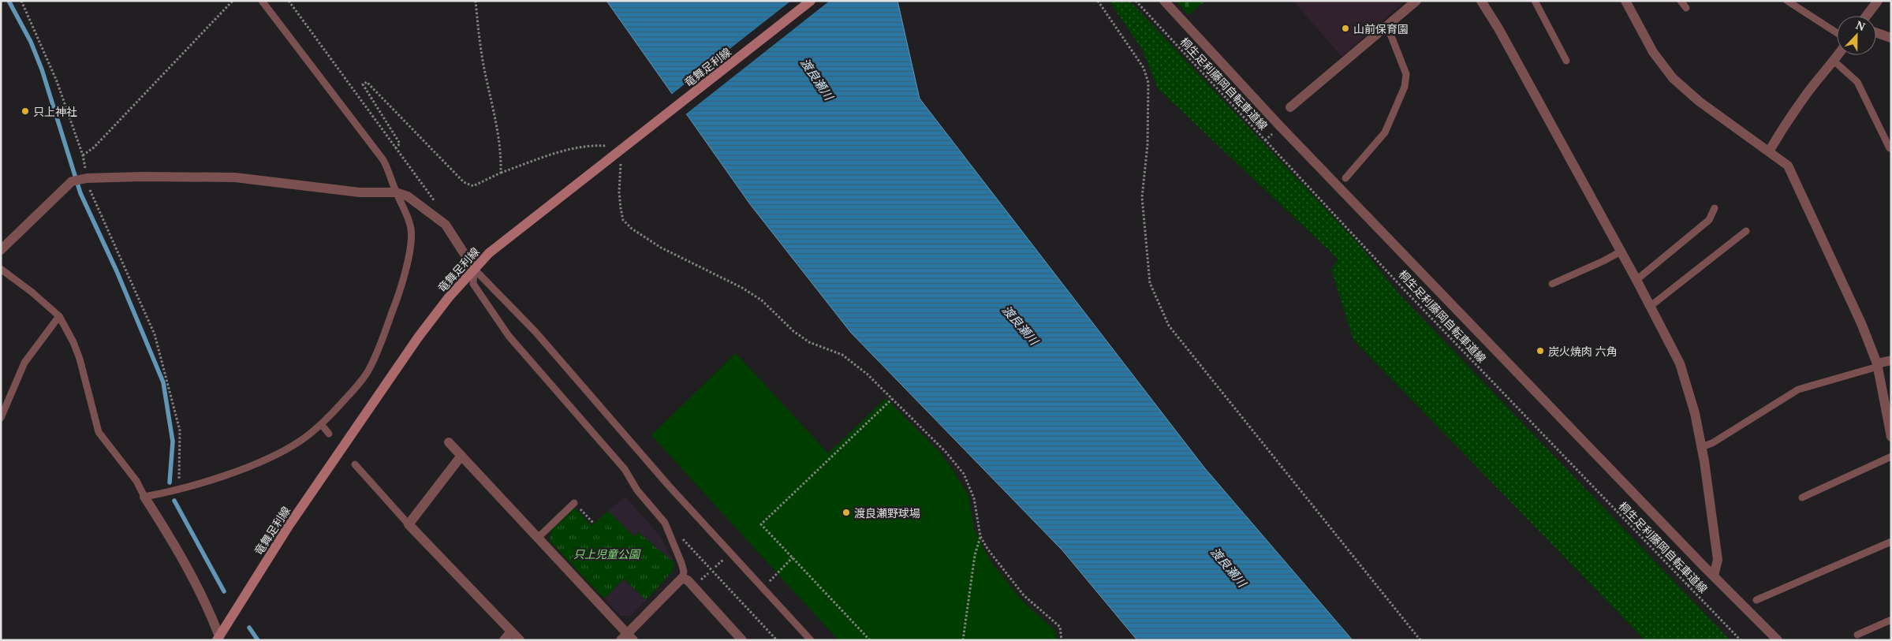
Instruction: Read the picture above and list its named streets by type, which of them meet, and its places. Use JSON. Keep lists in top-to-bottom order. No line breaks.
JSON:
{"streets":{"main road":["竜舞足利線"],"path":["桐生足利藤岡自転車道線"]},"water":["渡良瀬川"],"parks":["只上児童公園"],"places":["山前保育園","只上神社","炭火焼肉 六角","渡良瀬野球場"],"north":"top"}
